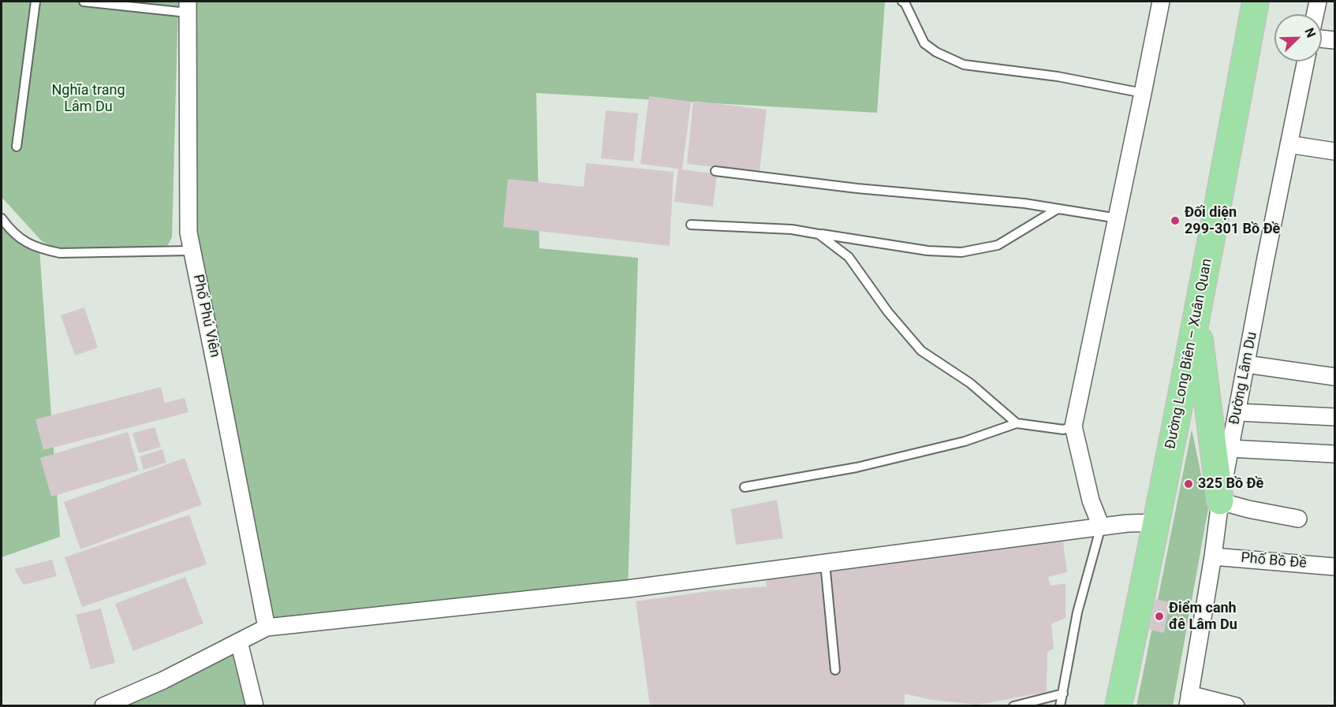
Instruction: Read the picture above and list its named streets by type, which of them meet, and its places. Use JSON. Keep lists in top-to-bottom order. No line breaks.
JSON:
{"streets":{"main road":["Đường Long Biên – Xuân Quan"],"street":["Phố Phú Viên","Đường Lâm Du","Phố Bồ Đề"]},"crossings":[["Đường Lâm Du","Phố Bồ Đề"]],"parks":["Nghĩa trang Lâm Du"],"places":["Đối diện 299-301 Bồ Đề","325 Bồ Đề","Điểm canh đê Lâm Du"],"north":"top right"}
